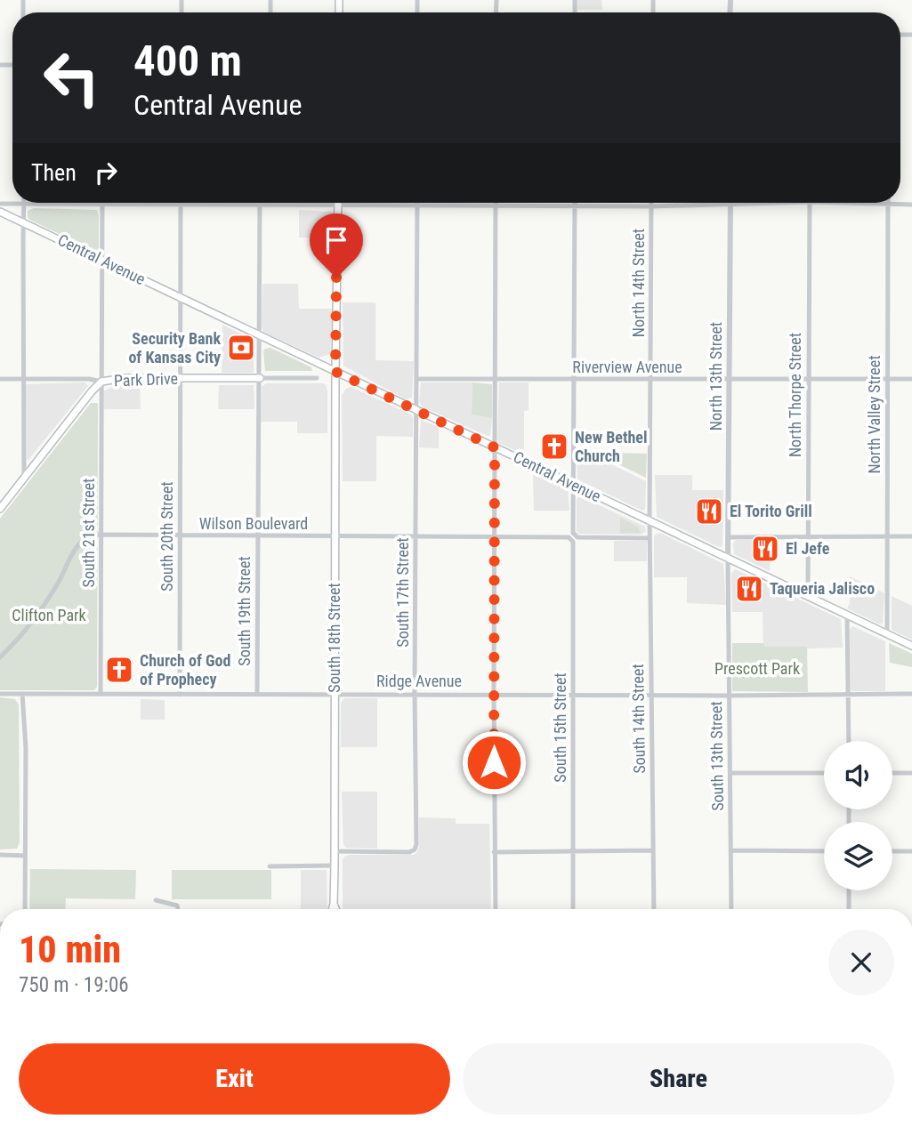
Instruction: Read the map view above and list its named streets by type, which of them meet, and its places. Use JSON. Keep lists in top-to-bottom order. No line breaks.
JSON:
{"streets":{"main road":["Central Avenue","Park Drive","South 18th Street"],"street":["North 14th Street","Riverview Avenue","North 13th Street","North Thorpe Street","North Valley Street","Wilson Boulevard","South 21st Street","South 20th Street","South 17th Street","South 19th Street","Ridge Avenue","South 14th Street","South 15th Street","South 13th Street"]},"crossings":[["Central Avenue","North 14th Street"],["Central Avenue","North 13th Street"],["Central Avenue","North Thorpe Street"],["Central Avenue","North Valley Street"],["Central Avenue","South 21st Street"],["Central Avenue","South 20th Street"],["Central Avenue","South 17th Street"],["Central Avenue","South 19th Street"],["Central Avenue","South 18th Street"],["Central Avenue","South 14th Street"],["Central Avenue","South 15th Street"],["Central Avenue","South 13th Street"],["North 14th Street","Riverview Avenue"],["North 14th Street","South 14th Street"],["Riverview Avenue","North 13th Street"],["Riverview Avenue","North Thorpe Street"],["Riverview Avenue","North Valley Street"],["Riverview Avenue","South 17th Street"],["Riverview Avenue","South 15th Street"],["North 13th Street","South 13th Street"],["Park Drive","South 21st Street"],["Park Drive","South 20th Street"],["Park Drive","South 19th Street"],["Wilson Boulevard","South 21st Street"],["Wilson Boulevard","South 20th Street"],["Wilson Boulevard","South 17th Street"],["Wilson Boulevard","South 19th Street"],["Wilson Boulevard","South 18th Street"],["Wilson Boulevard","South 14th Street"],["Wilson Boulevard","South 15th Street"],["South 21st Street","Ridge Avenue"],["South 20th Street","Ridge Avenue"],["South 17th Street","South 18th Street"],["South 17th Street","Ridge Avenue"],["South 19th Street","Ridge Avenue"],["South 18th Street","Ridge Avenue"],["Ridge Avenue","South 14th Street"],["Ridge Avenue","South 15th Street"],["Ridge Avenue","South 13th Street"]],"parks":["Clifton Park","Prescott Park"],"places":{"bank":["Security Bank of Kansas City"],"church":["New Bethel Church","Church of God of Prophecy"],"restaurant":["El Torito Grill","El Jefe","Taqueria Jalisco"]},"page":{"turn":["400 m","Central Avenue"],"then":"Then","heading":["10 min","750 m · 19:06"],"buttons":["Exit","Share"]}}
